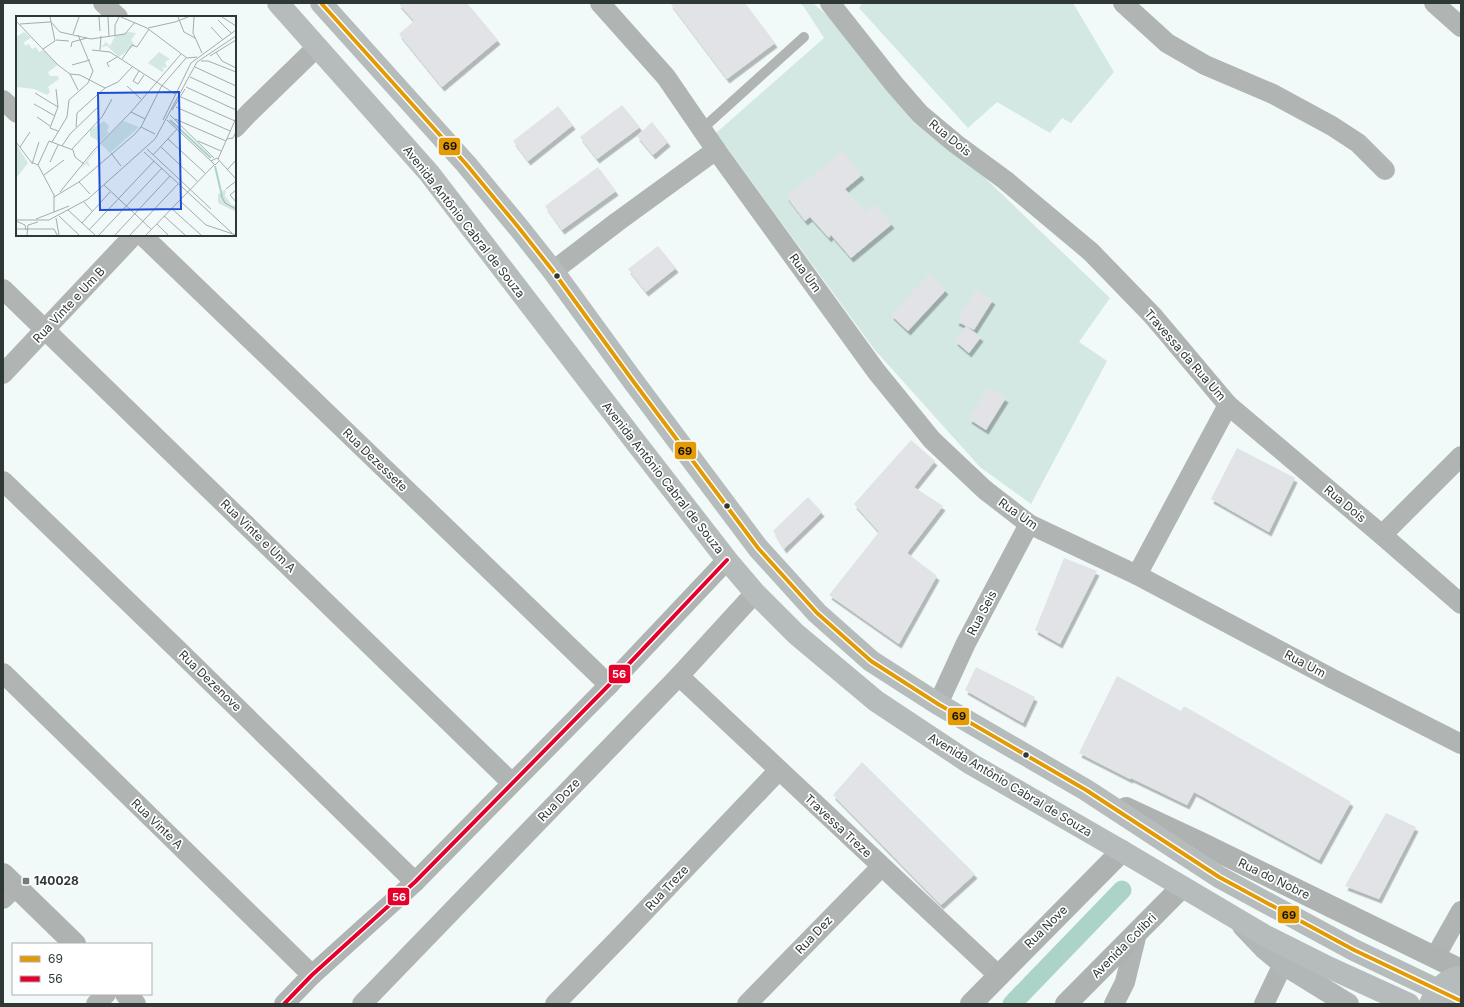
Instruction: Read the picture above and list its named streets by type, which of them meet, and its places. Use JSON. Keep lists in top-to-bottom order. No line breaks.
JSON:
{"streets":{"highway":["Avenida Antônio Cabral de Souza"],"main road":["Rua do Nobre","Rua Nove","Avenida Colibri"],"street":["Rua Dois","Rua Um","Rua Vinte e Um B","Travessa da Rua Um","Rua Dezessete","Rua Vinte e Um A","Rua Seis","Rua Dezenove","Rua Doze","Rua Vinte A","Travessa Treze","Rua Treze","Rua Dez"]},"crossings":[["Rua Dois","Travessa da Rua Um"],["Avenida Antônio Cabral de Souza","Rua Doze"],["Avenida Antônio Cabral de Souza","Rua Nove"],["Avenida Antônio Cabral de Souza","Avenida Colibri"],["Rua Um","Travessa da Rua Um"],["Rua Um","Rua Seis"],["Rua Vinte e Um B","Rua Vinte e Um A"],["Rua Doze","Travessa Treze"],["Travessa Treze","Rua Treze"],["Travessa Treze","Rua Nove"],["Travessa Treze","Rua Dez"]],"places":{"transit":["140028"]},"lines":["transit line 69","transit line 56"],"legend":["69","56"]}
